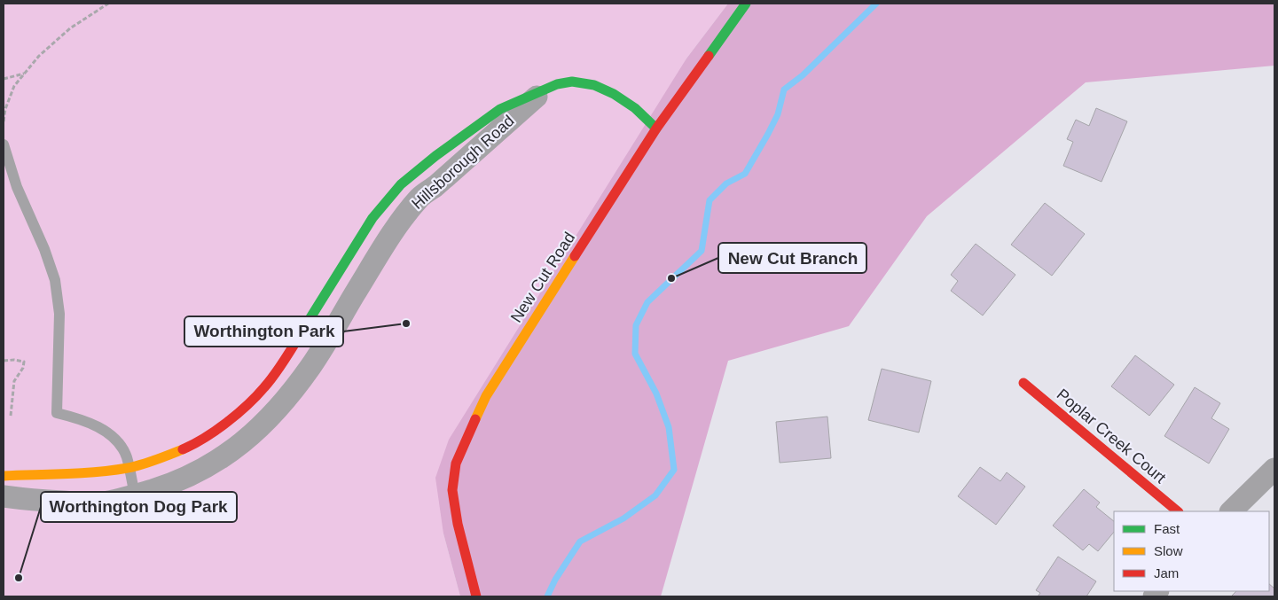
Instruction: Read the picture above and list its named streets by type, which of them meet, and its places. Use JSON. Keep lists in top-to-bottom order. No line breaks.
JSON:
{"streets":{"street":["Hillsborough Road","New Cut Road","Poplar Creek Court"]},"crossings":[["Hillsborough Road","New Cut Road"]],"places":["New Cut Branch","Worthington Park","Worthington Dog Park"],"legend":["Fast","Slow","Jam"]}
